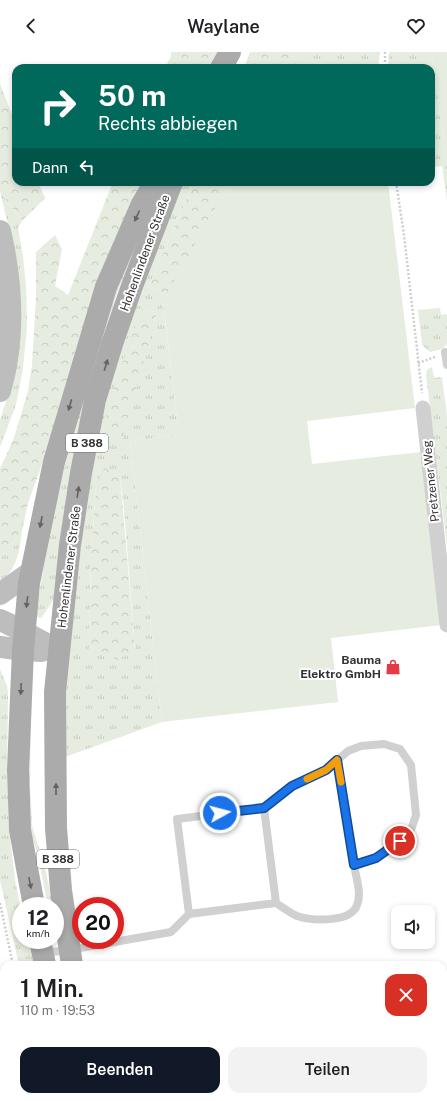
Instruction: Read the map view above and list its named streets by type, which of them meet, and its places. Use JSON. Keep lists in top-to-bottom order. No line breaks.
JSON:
{"streets":{"main road":["Hohenlindener Straße","B 388"],"street":["Pretzener Weg"]},"places":{"shop":["Bauma Elektro GmbH"]},"page":{"header":"Waylane","turn":["50 m","Rechts abbiegen"],"then":"Dann","speed":"12 km/h","limit":"20","heading":["1 Min.","110 m · 19:53"],"buttons":["Beenden","Teilen"]}}
